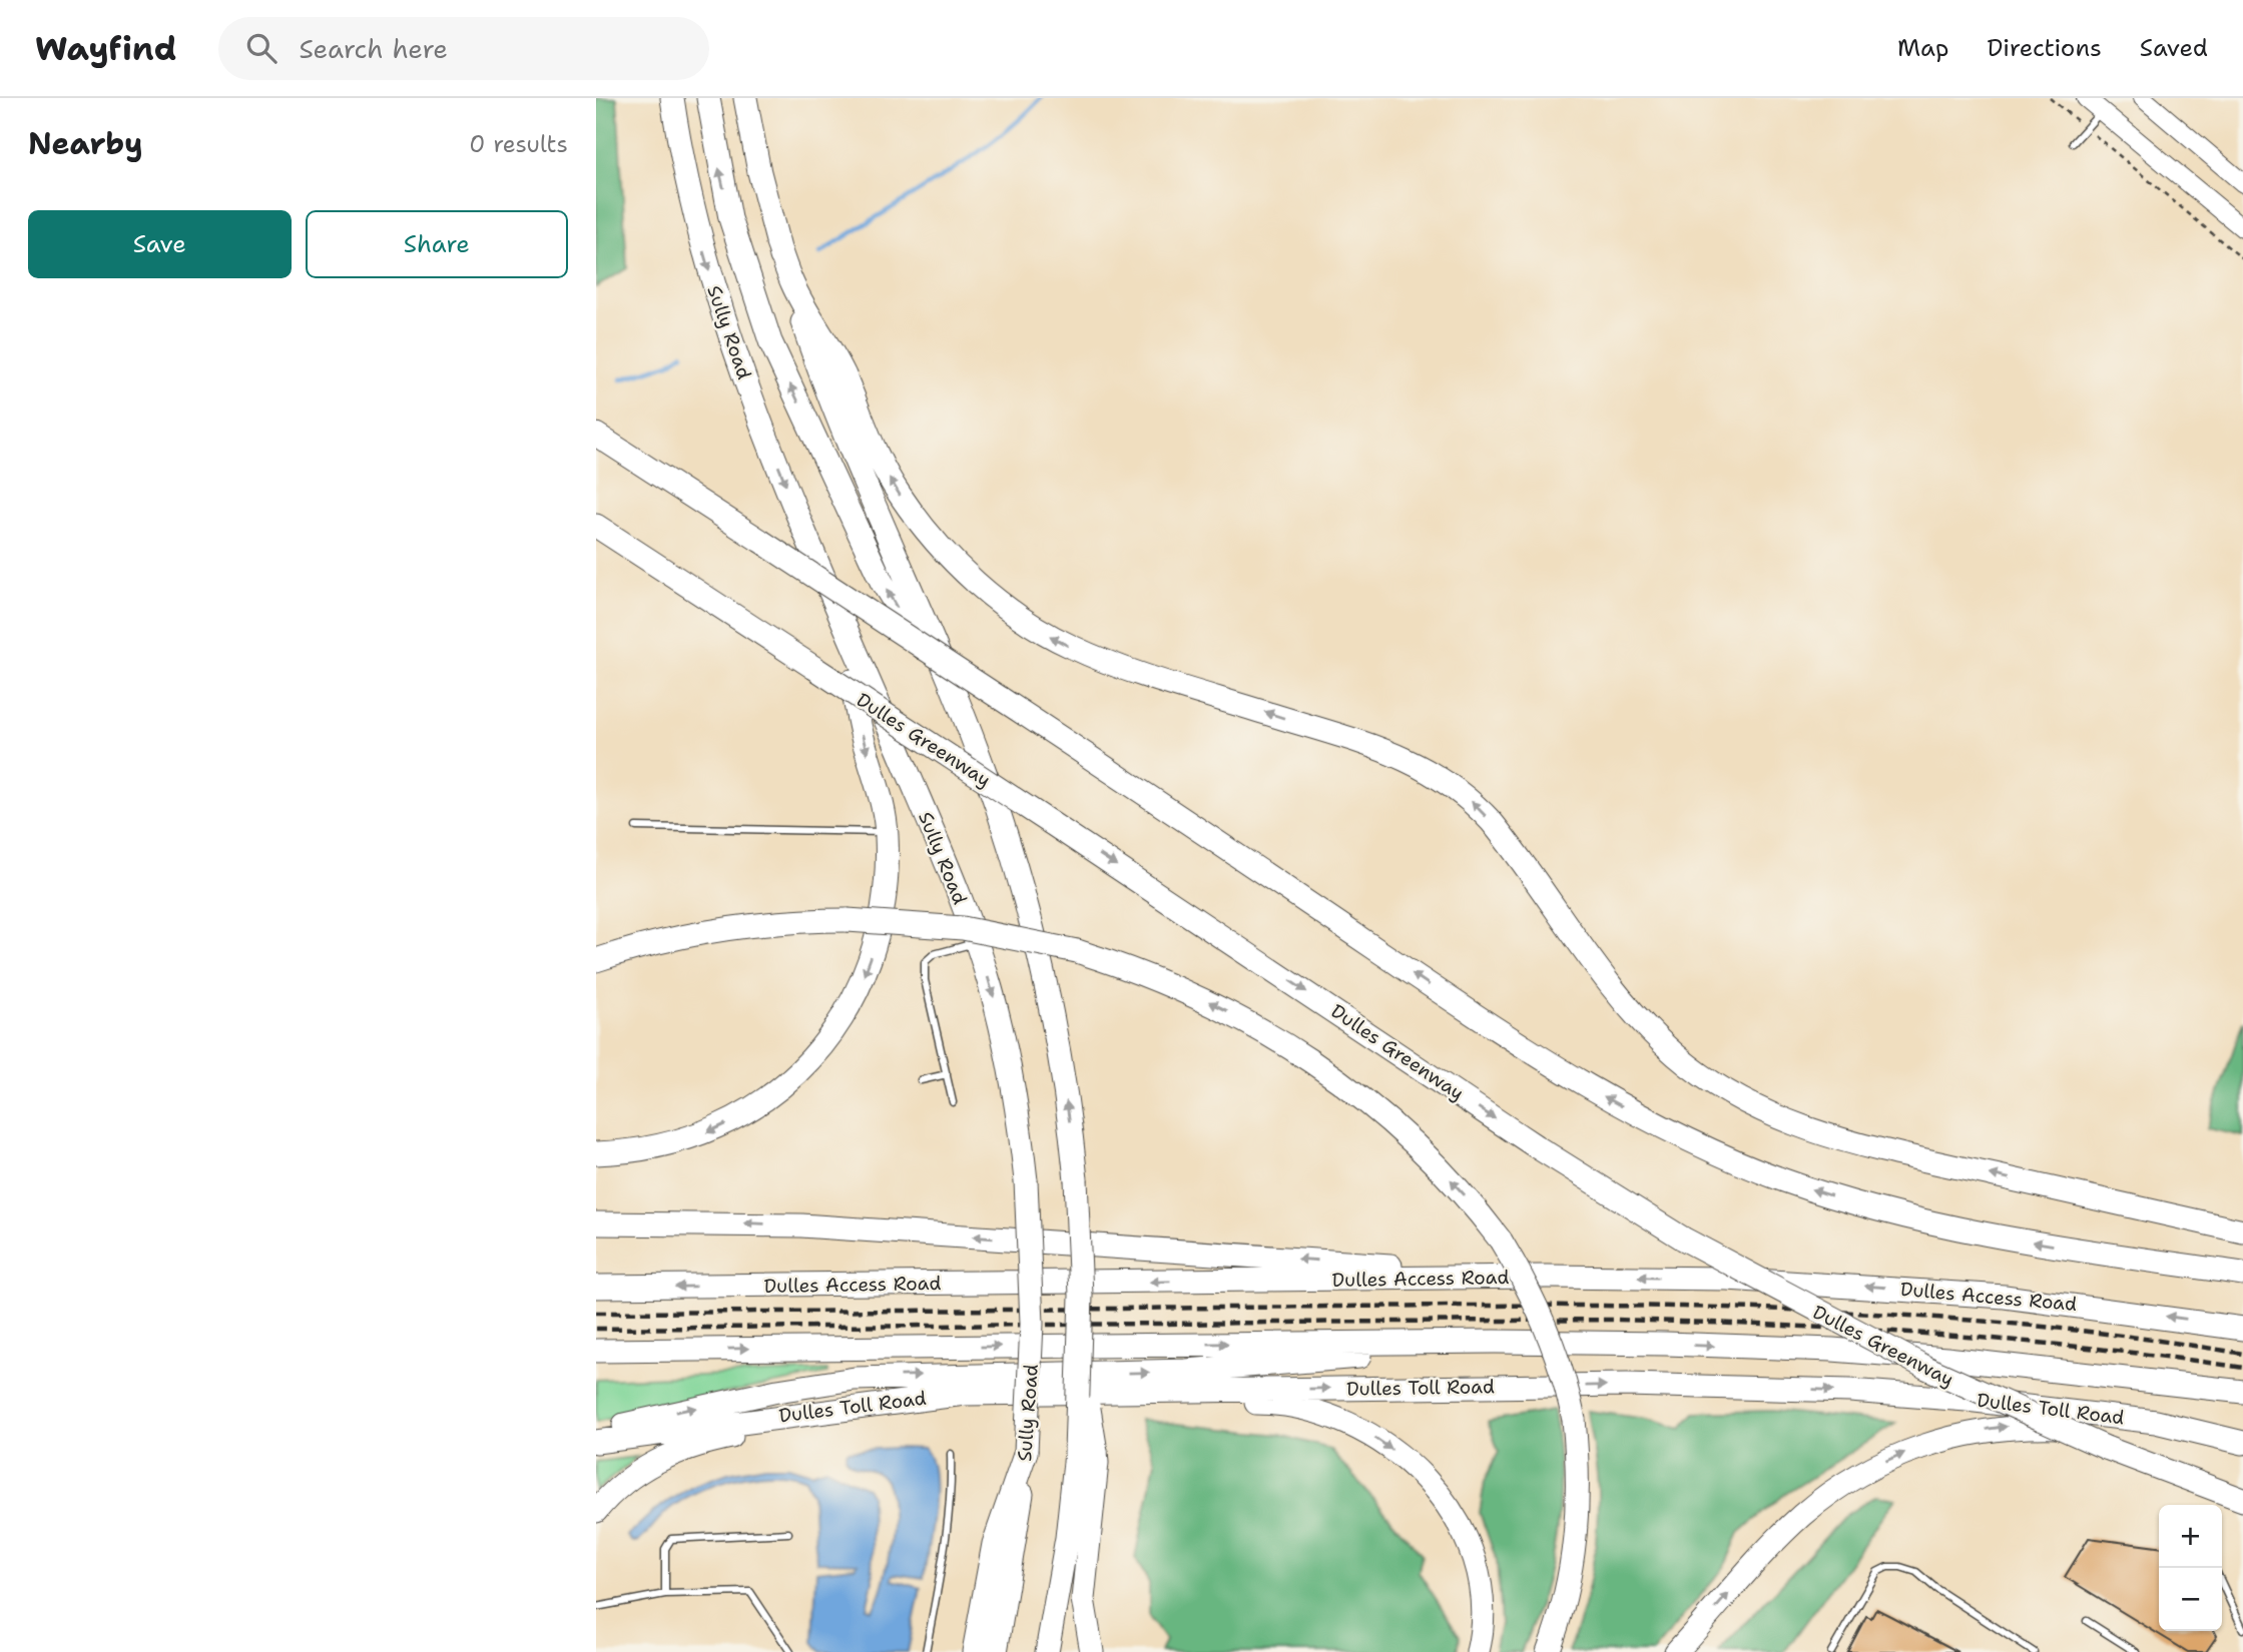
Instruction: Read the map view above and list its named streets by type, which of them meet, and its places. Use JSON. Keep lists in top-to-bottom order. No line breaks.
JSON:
{"streets":{"highway":["Sully Road","Dulles Greenway","Dulles Access Road","Dulles Toll Road"]},"page":{"header":"Wayfind","search":"Search here","nav":["Map","Directions","Saved"],"heading":["Nearby","0 results"],"buttons":["Save","Share"],"map_buttons":["+","−"]}}
